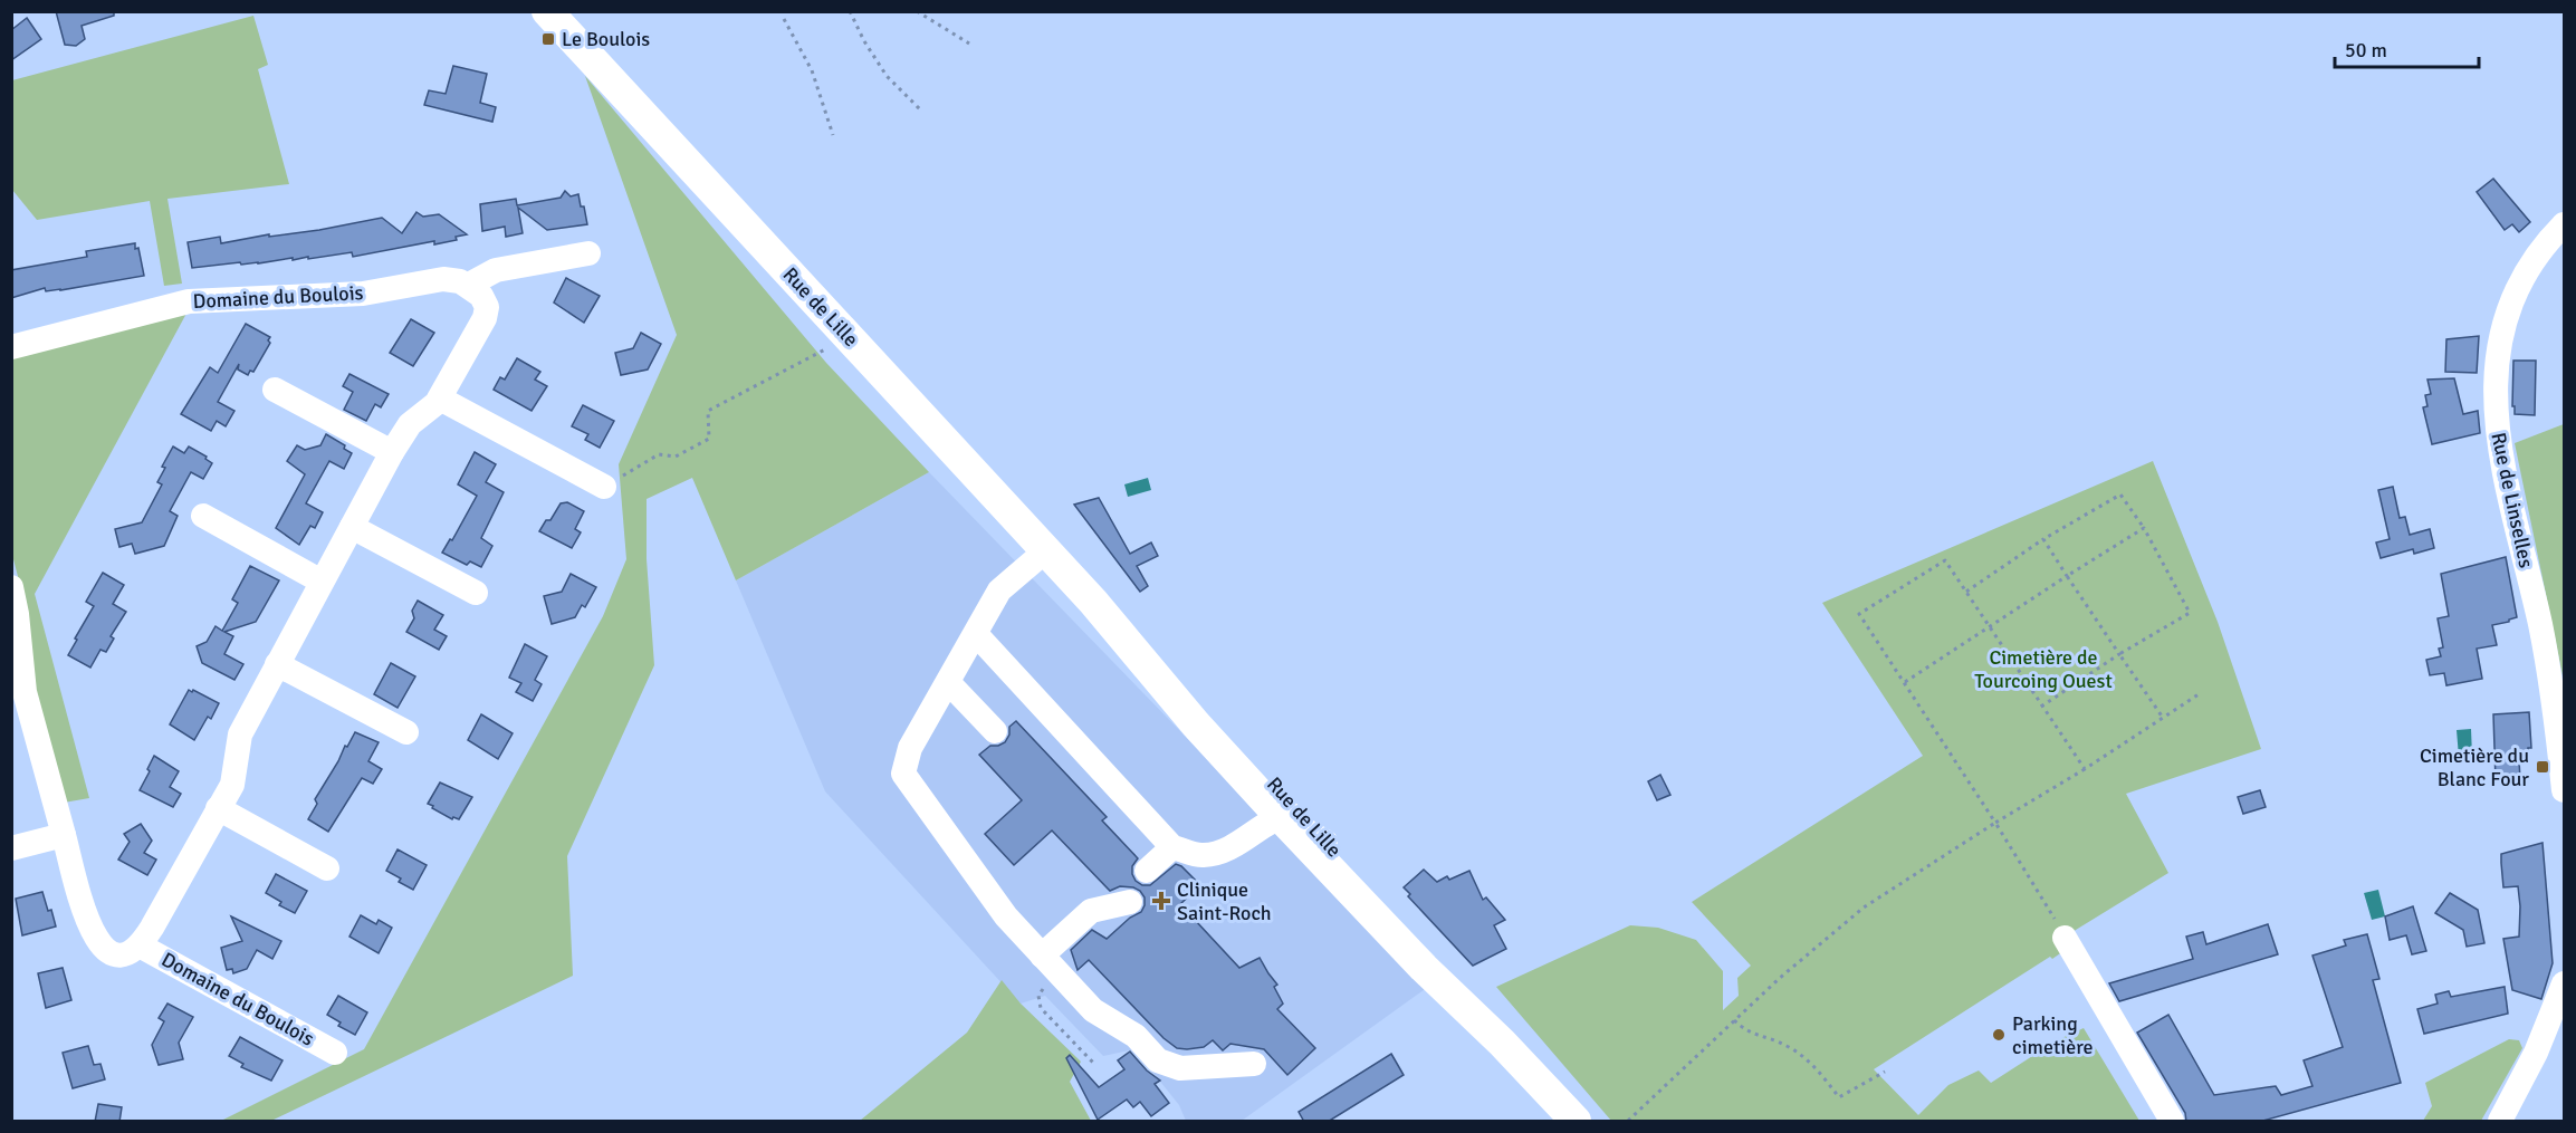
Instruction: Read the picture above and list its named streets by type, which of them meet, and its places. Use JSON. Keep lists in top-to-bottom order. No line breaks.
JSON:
{"streets":{"main road":["Rue de Lille"],"street":["Domaine du Boulois","Rue de Linselles"]},"parks":["Cimetière de Tourcoing Ouest"],"places":{"transit":["Le Boulois","Cimetière du Blanc Four"],"health":["Clinique Saint-Roch"],"other":["Parking cimetière"]},"scale_bar":"50 m"}
